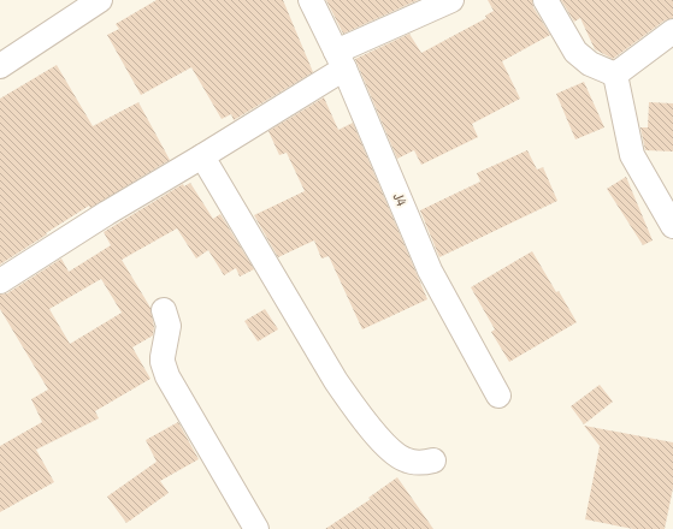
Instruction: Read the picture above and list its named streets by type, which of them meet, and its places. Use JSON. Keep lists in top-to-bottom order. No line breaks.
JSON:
{"streets":{"street":["J4"]}}
